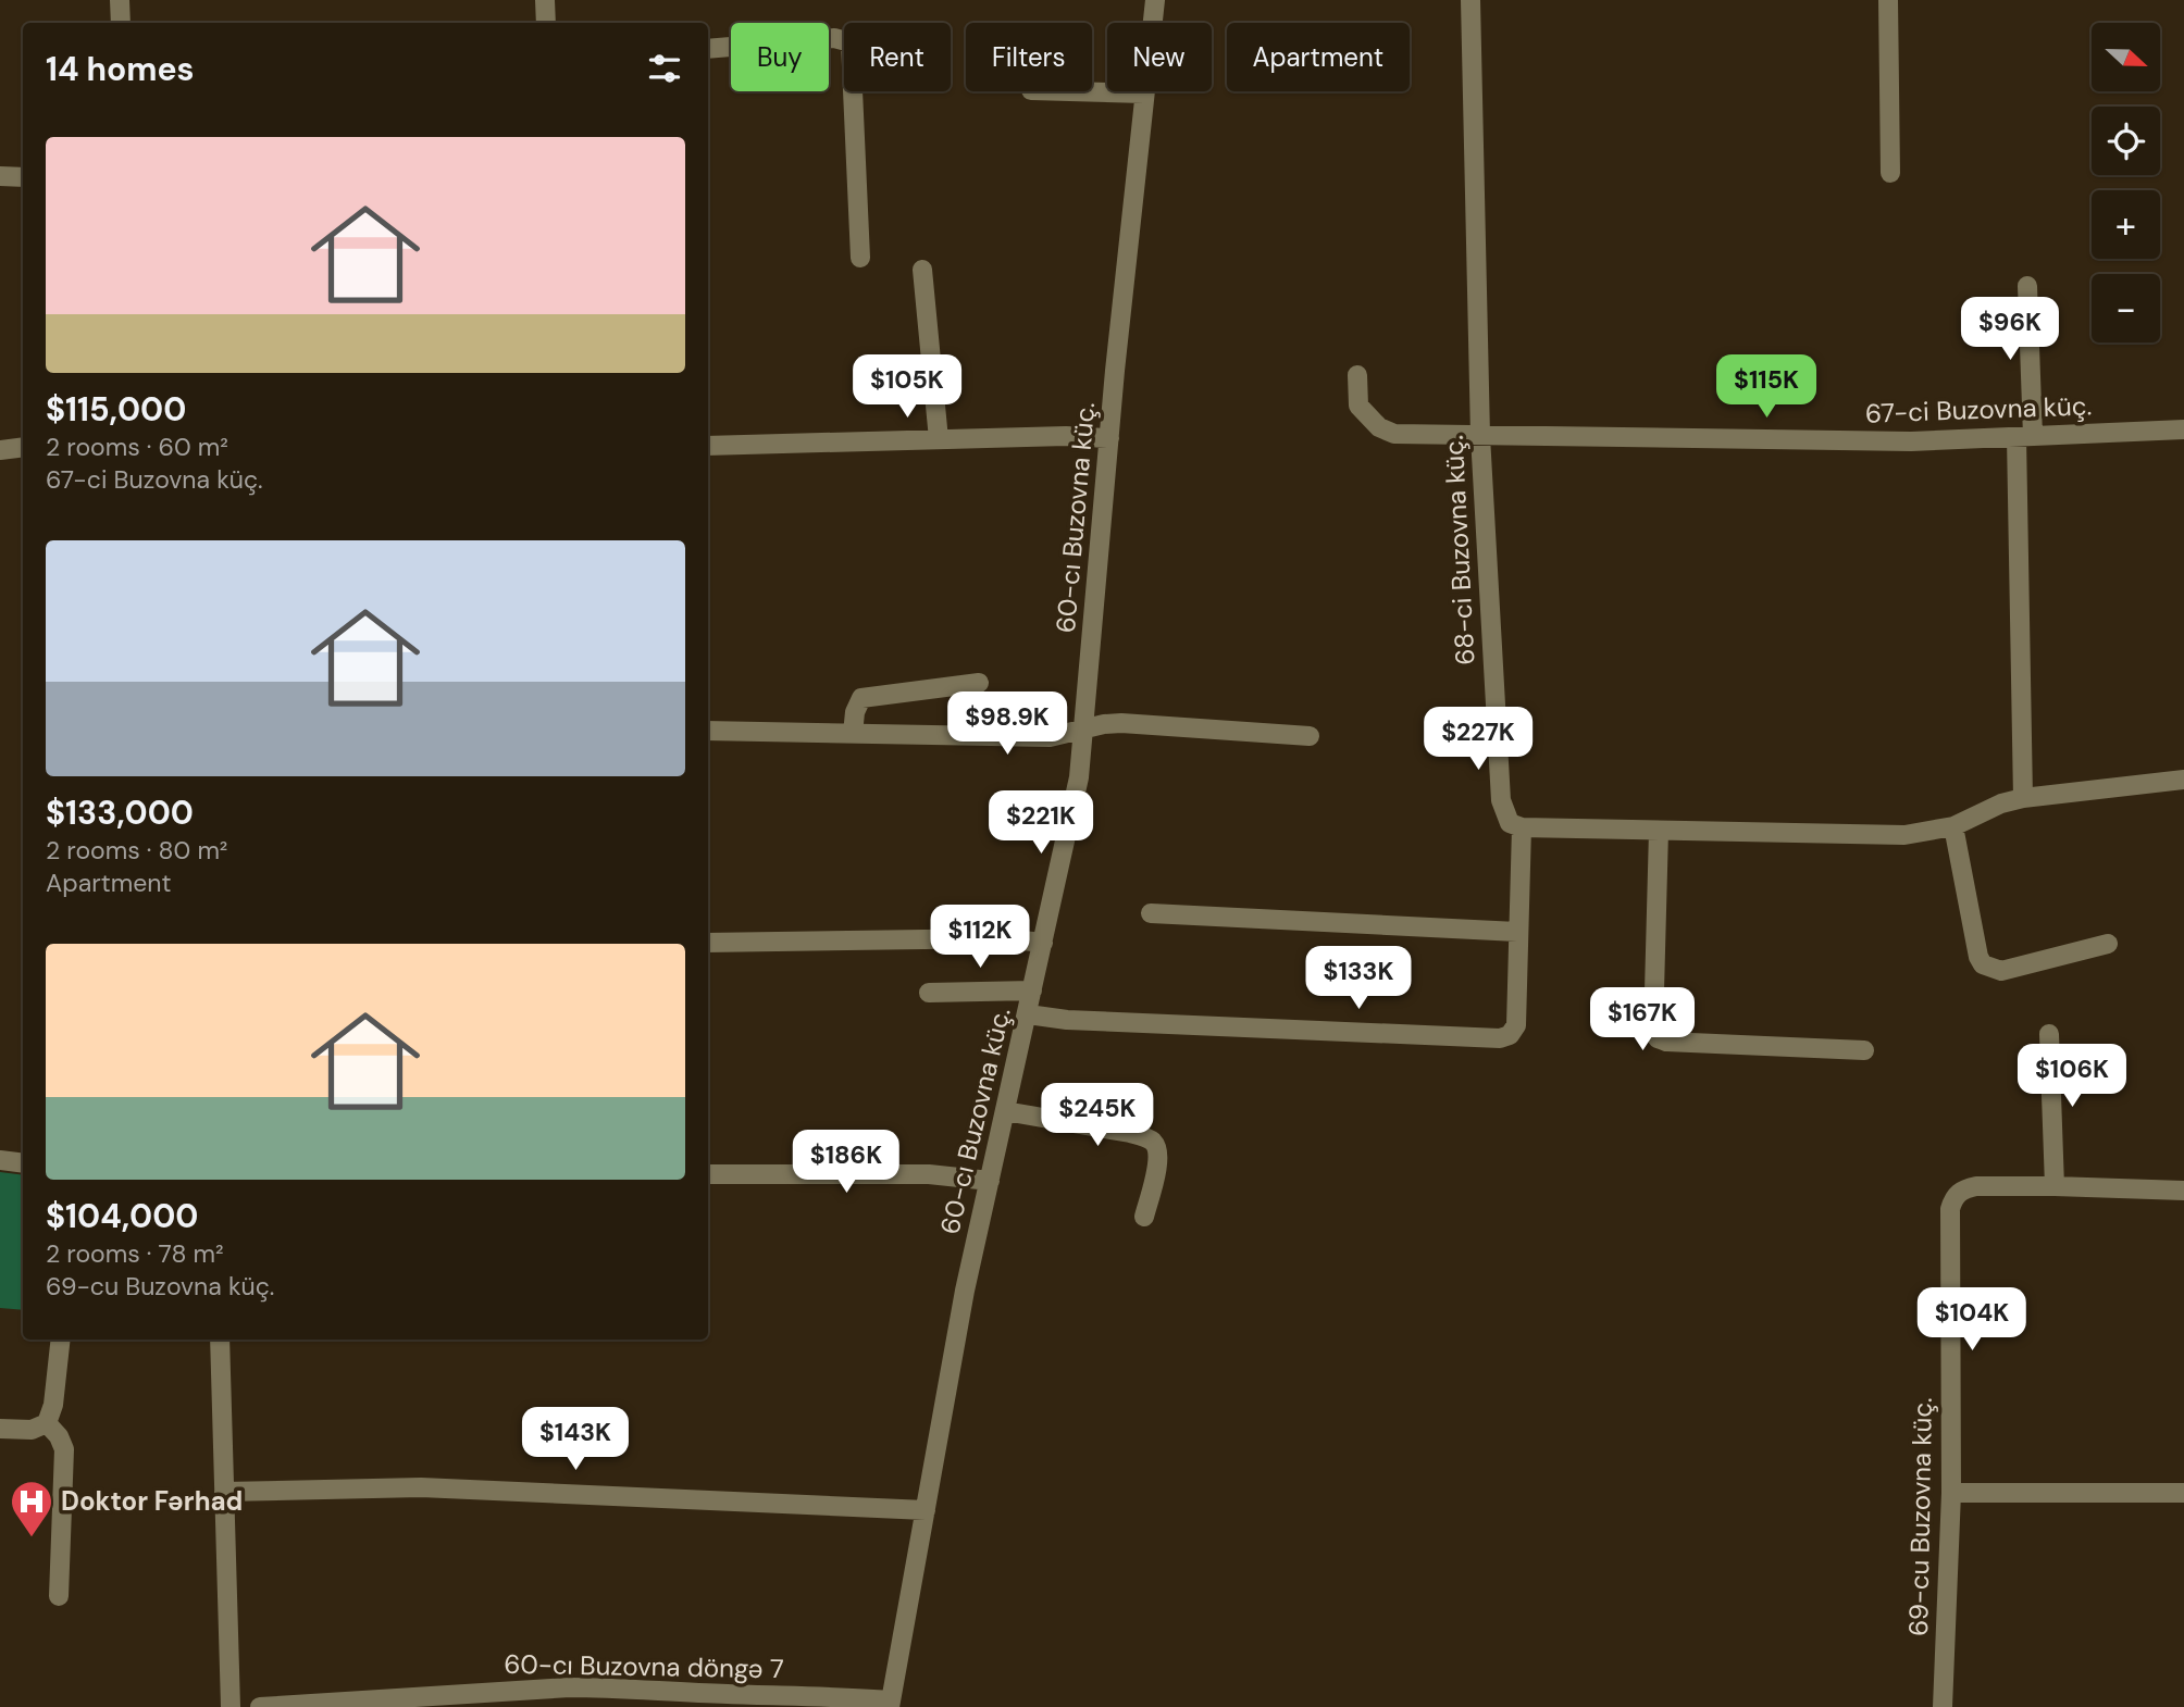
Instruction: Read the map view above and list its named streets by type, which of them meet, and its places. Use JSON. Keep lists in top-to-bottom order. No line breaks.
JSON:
{"streets":{"street":["67-ci Buzovna küç.","60-cı Buzovna küç.","68-ci Buzovna küç.","69-cu Buzovna küç.","60-cı Buzovna döngə 7"]},"crossings":[["67-ci Buzovna küç.","68-ci Buzovna küç."],["60-cı Buzovna küç.","60-cı Buzovna döngə 7"]],"places":{"hospital":["Doktor Fərhad"]},"north":"right","page":{"map_buttons":["+","−"],"chip":["Buy","Rent","Filters","New","Apartment"],"heading":"14 homes","list":[{"name":"$115,000","note":"2 rooms · 60 m² · 67-ci Buzovna küç."},{"name":"$133,000","note":"2 rooms · 80 m² · Apartment"},{"name":"$104,000","note":"2 rooms · 78 m² · 69-cu Buzovna küç."}],"price":["$96K","$105K","$115K","$98.9K","$227K","$221K","$112K","$133K","$167K","$106K","$245K","$186K","$104K","$143K"]}}
